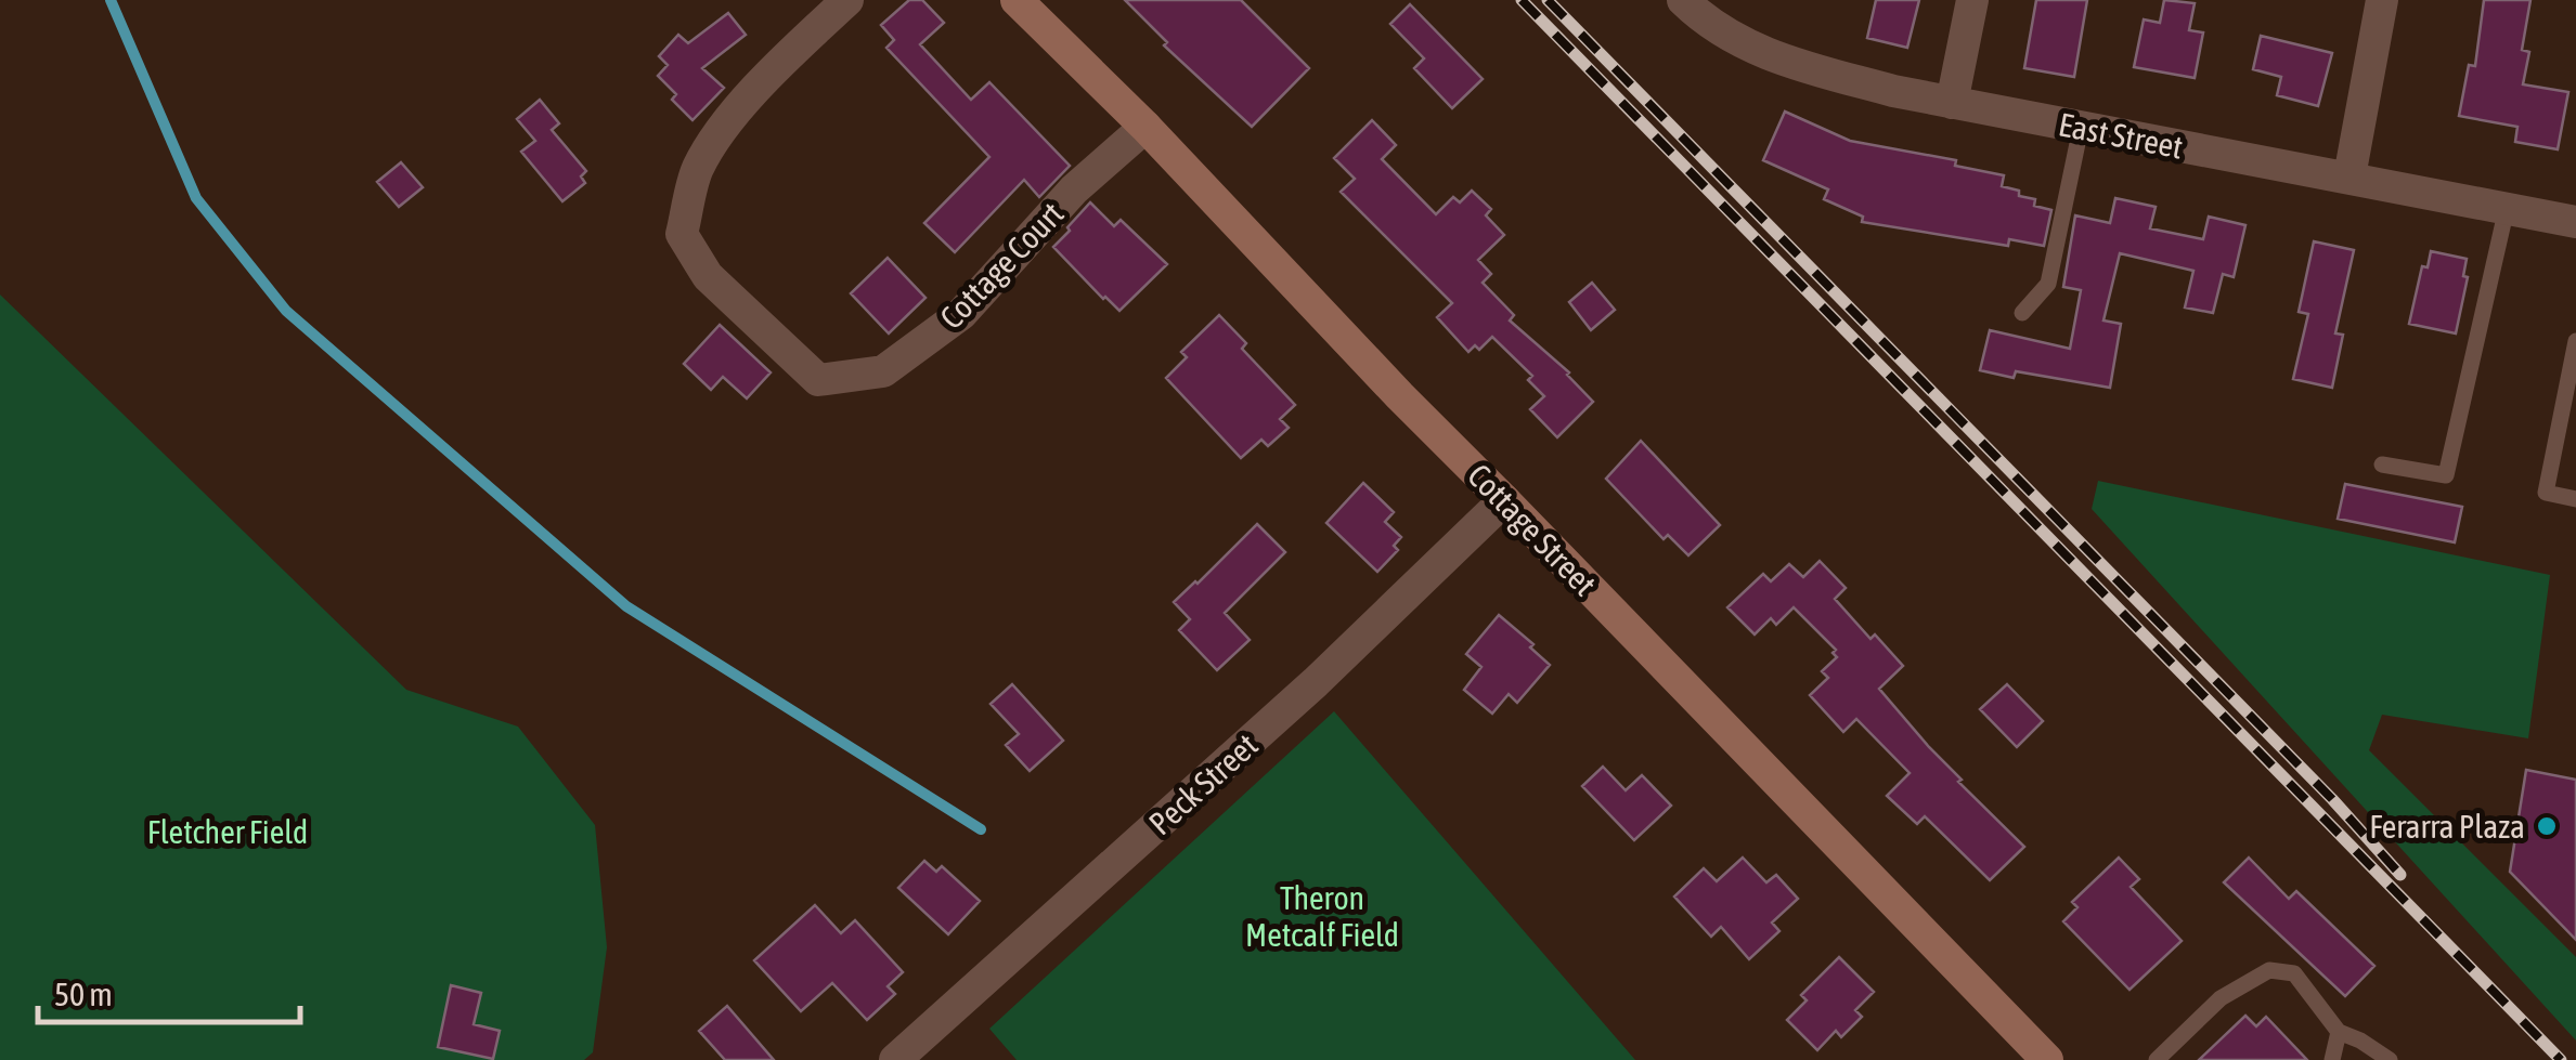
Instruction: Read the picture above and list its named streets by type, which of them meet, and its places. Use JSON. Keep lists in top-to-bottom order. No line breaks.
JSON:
{"streets":{"street":["East Street","Cottage Court","Cottage Street","Peck Street"]},"crossings":[["Cottage Court","Cottage Street"],["Cottage Street","Peck Street"]],"parks":["Fletcher Field","Theron Metcalf Field"],"places":["Ferarra Plaza"],"scale_bar":"50 m"}
